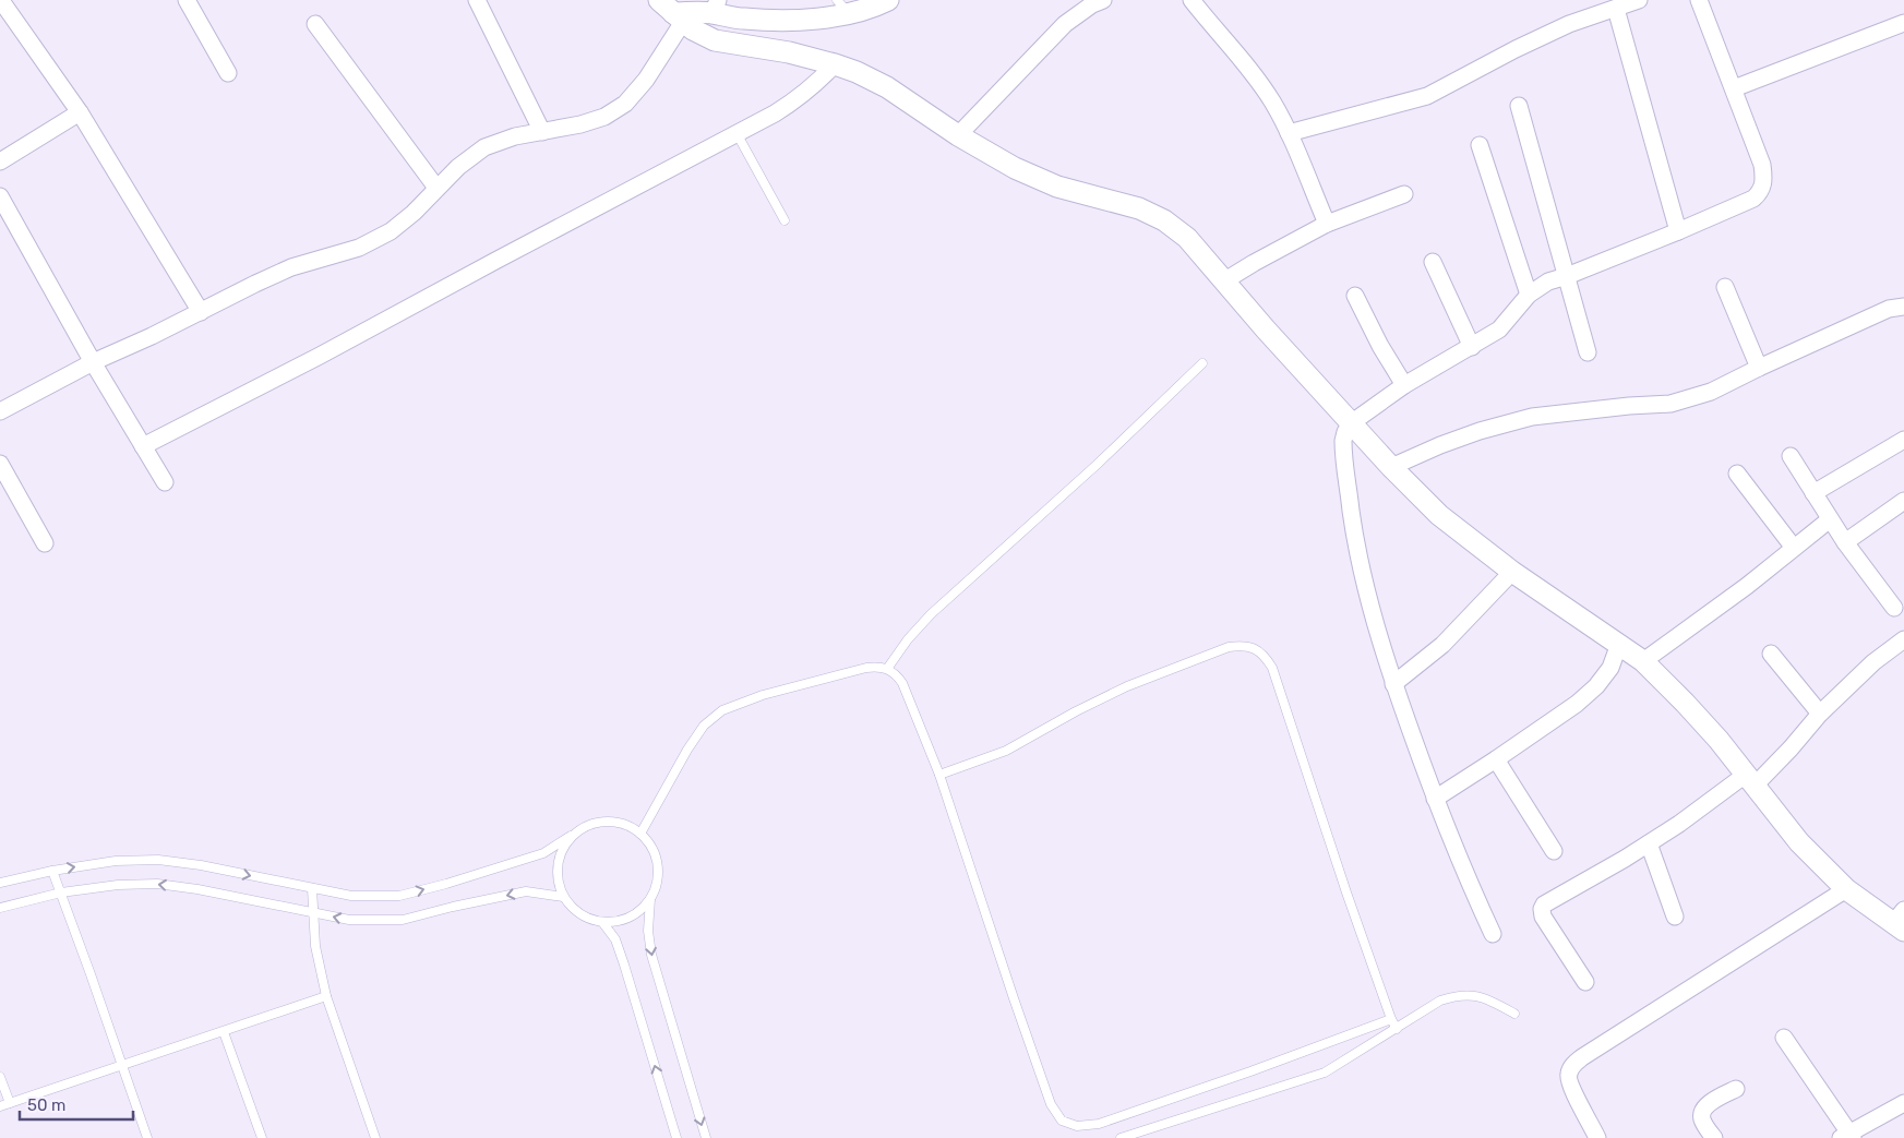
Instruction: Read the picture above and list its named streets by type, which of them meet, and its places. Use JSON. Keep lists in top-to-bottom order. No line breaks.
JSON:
{"scale_bar":"50 m"}
